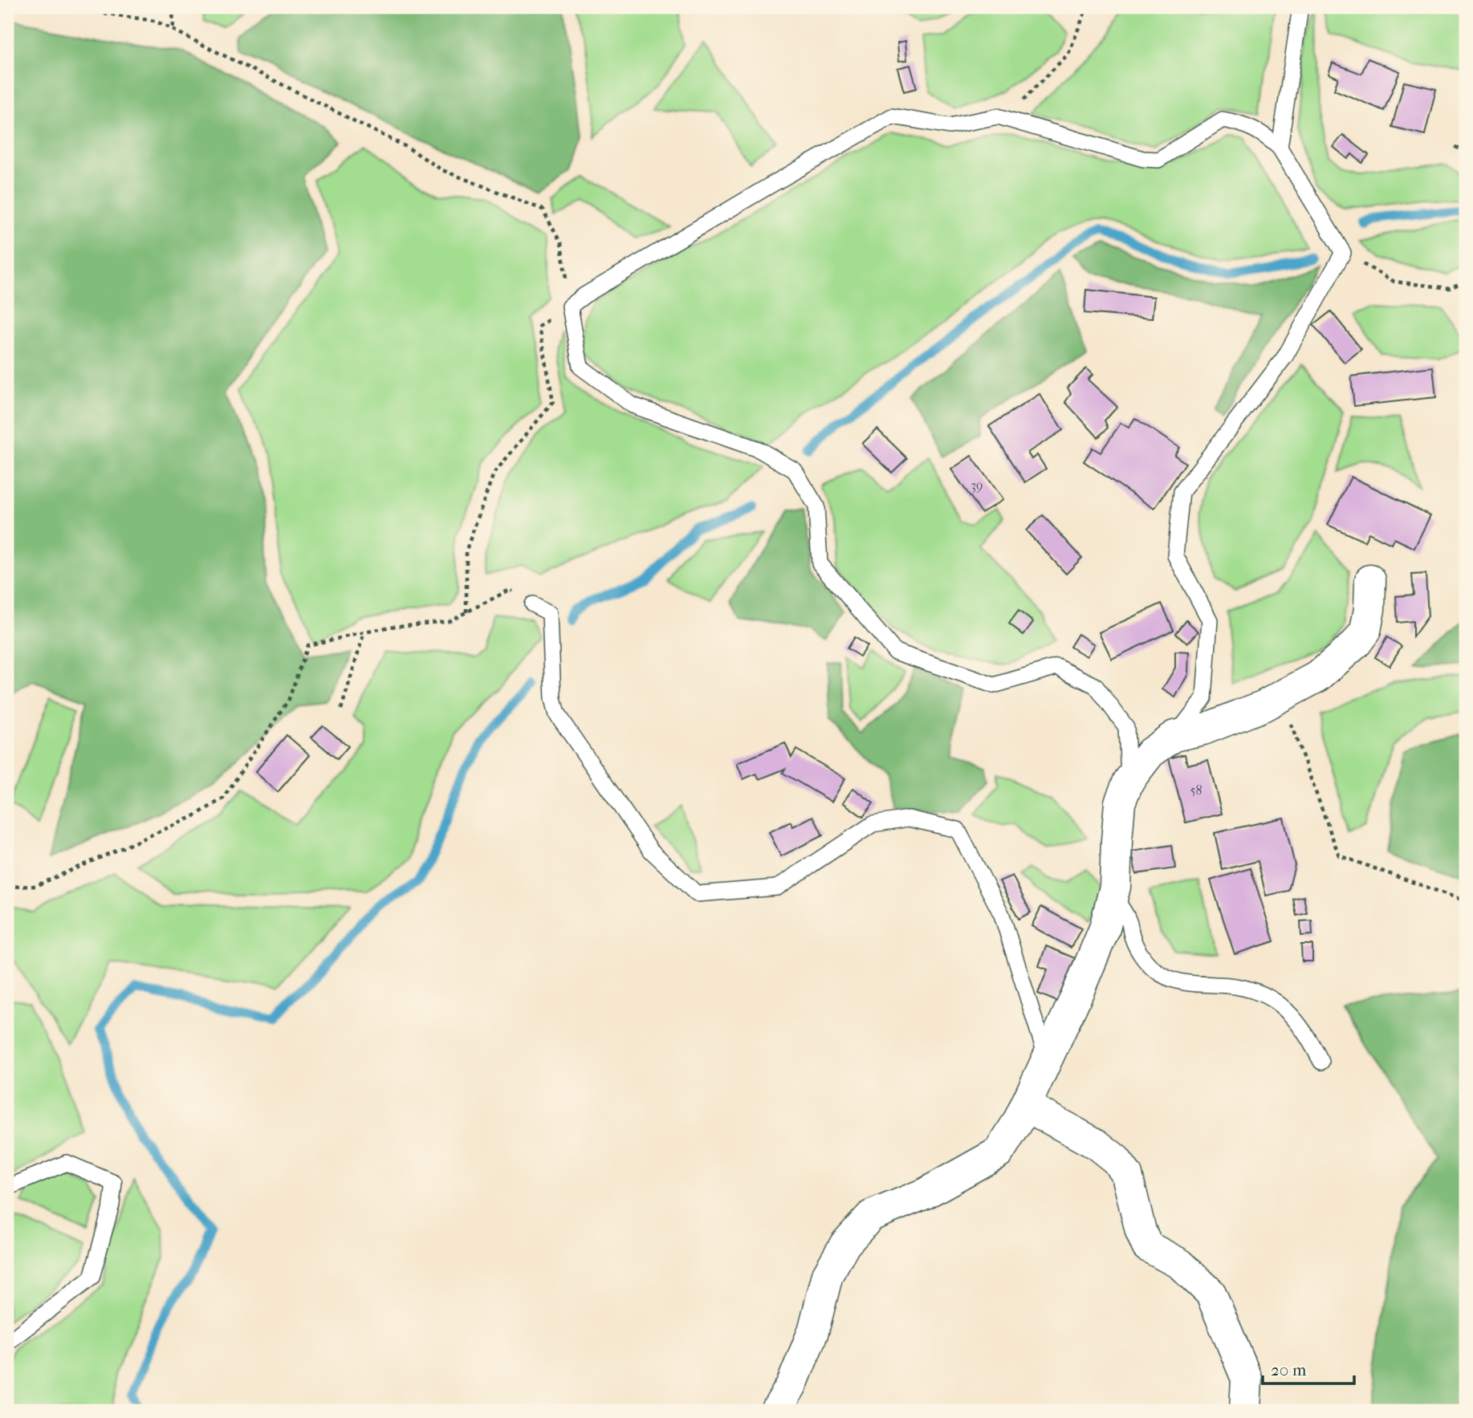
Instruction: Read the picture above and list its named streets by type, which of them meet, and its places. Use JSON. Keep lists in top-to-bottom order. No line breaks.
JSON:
{"house_numbers":["39","58"],"scale_bar":"20 m"}
